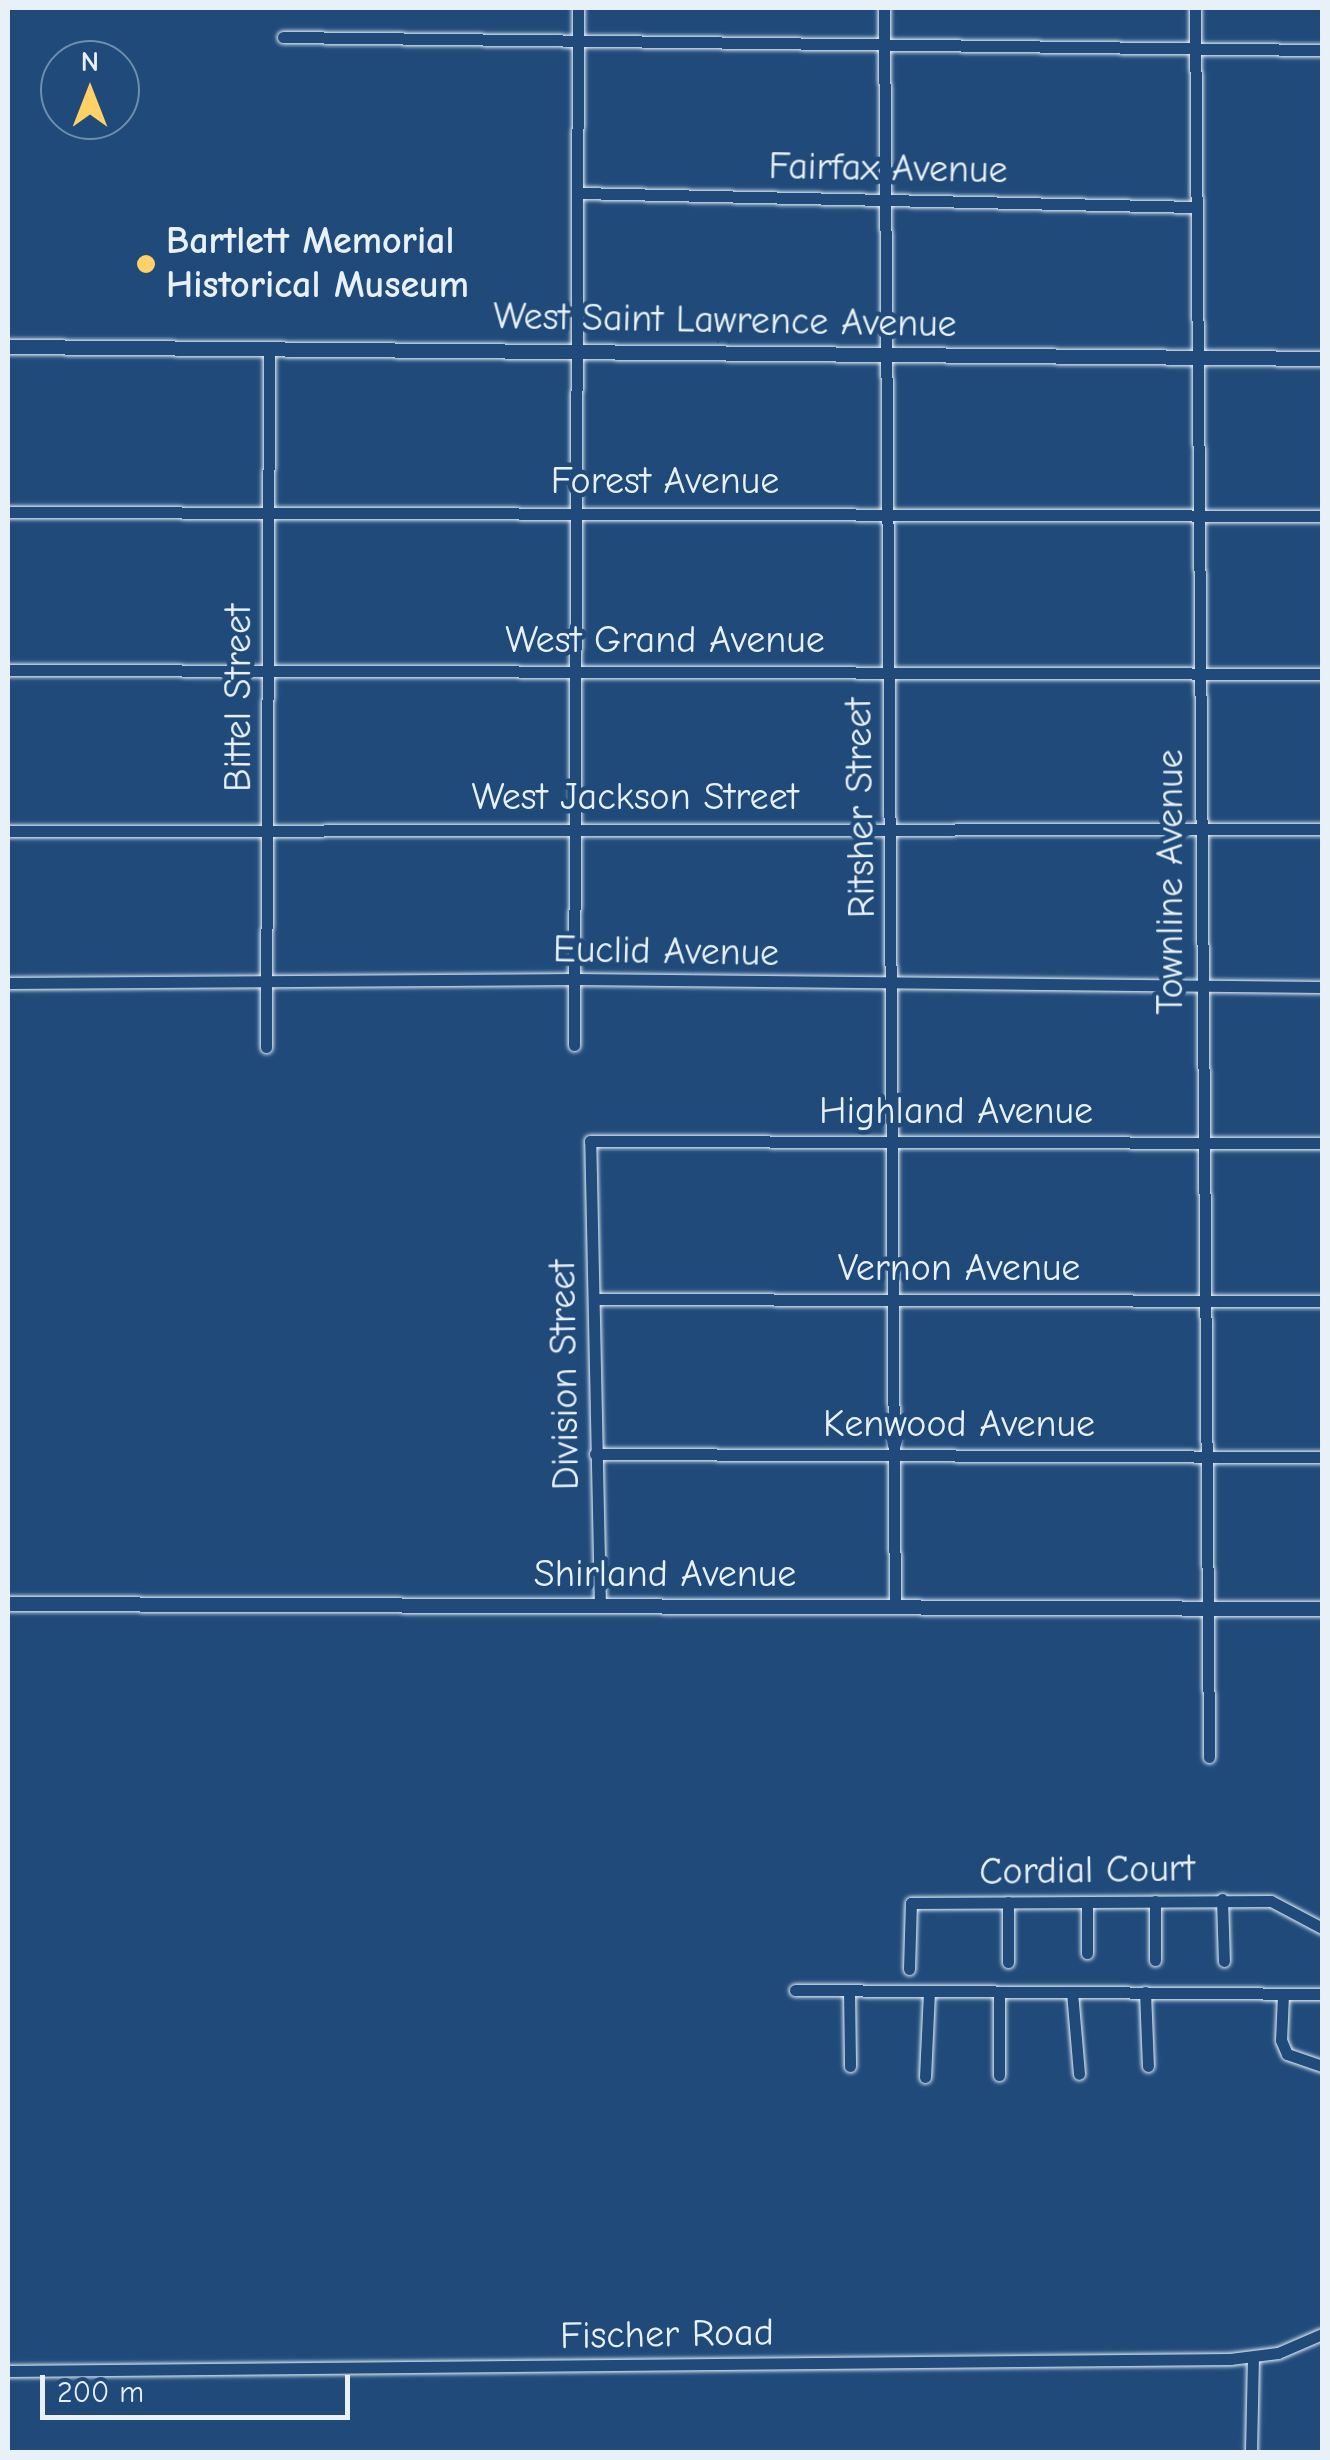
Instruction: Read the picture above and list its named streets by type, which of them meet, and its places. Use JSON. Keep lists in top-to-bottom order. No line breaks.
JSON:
{"streets":{"street":["Fairfax Avenue","West Saint Lawrence Avenue","Forest Avenue","West Grand Avenue","Bittel Street","West Jackson Street","Ritsher Street","Townline Avenue","Euclid Avenue","Highland Avenue","Vernon Avenue","Division Street","Kenwood Avenue","Shirland Avenue","Cordial Court","Fischer Road"]},"crossings":[["Fairfax Avenue","Ritsher Street"],["Fairfax Avenue","Townline Avenue"],["West Saint Lawrence Avenue","Bittel Street"],["West Saint Lawrence Avenue","Ritsher Street"],["West Saint Lawrence Avenue","Townline Avenue"],["Forest Avenue","Bittel Street"],["Forest Avenue","Ritsher Street"],["Forest Avenue","Townline Avenue"],["West Grand Avenue","Bittel Street"],["West Grand Avenue","Ritsher Street"],["West Grand Avenue","Townline Avenue"],["Bittel Street","West Jackson Street"],["Bittel Street","Euclid Avenue"],["West Jackson Street","Ritsher Street"],["West Jackson Street","Townline Avenue"],["Ritsher Street","Euclid Avenue"],["Ritsher Street","Highland Avenue"],["Ritsher Street","Vernon Avenue"],["Ritsher Street","Kenwood Avenue"],["Ritsher Street","Shirland Avenue"],["Townline Avenue","Euclid Avenue"],["Townline Avenue","Highland Avenue"],["Townline Avenue","Vernon Avenue"],["Townline Avenue","Kenwood Avenue"],["Townline Avenue","Shirland Avenue"],["Highland Avenue","Division Street"],["Vernon Avenue","Division Street"],["Division Street","Kenwood Avenue"],["Division Street","Shirland Avenue"]],"places":["Bartlett Memorial Historical Museum"],"scale_bar":"200 m","north":"top"}
